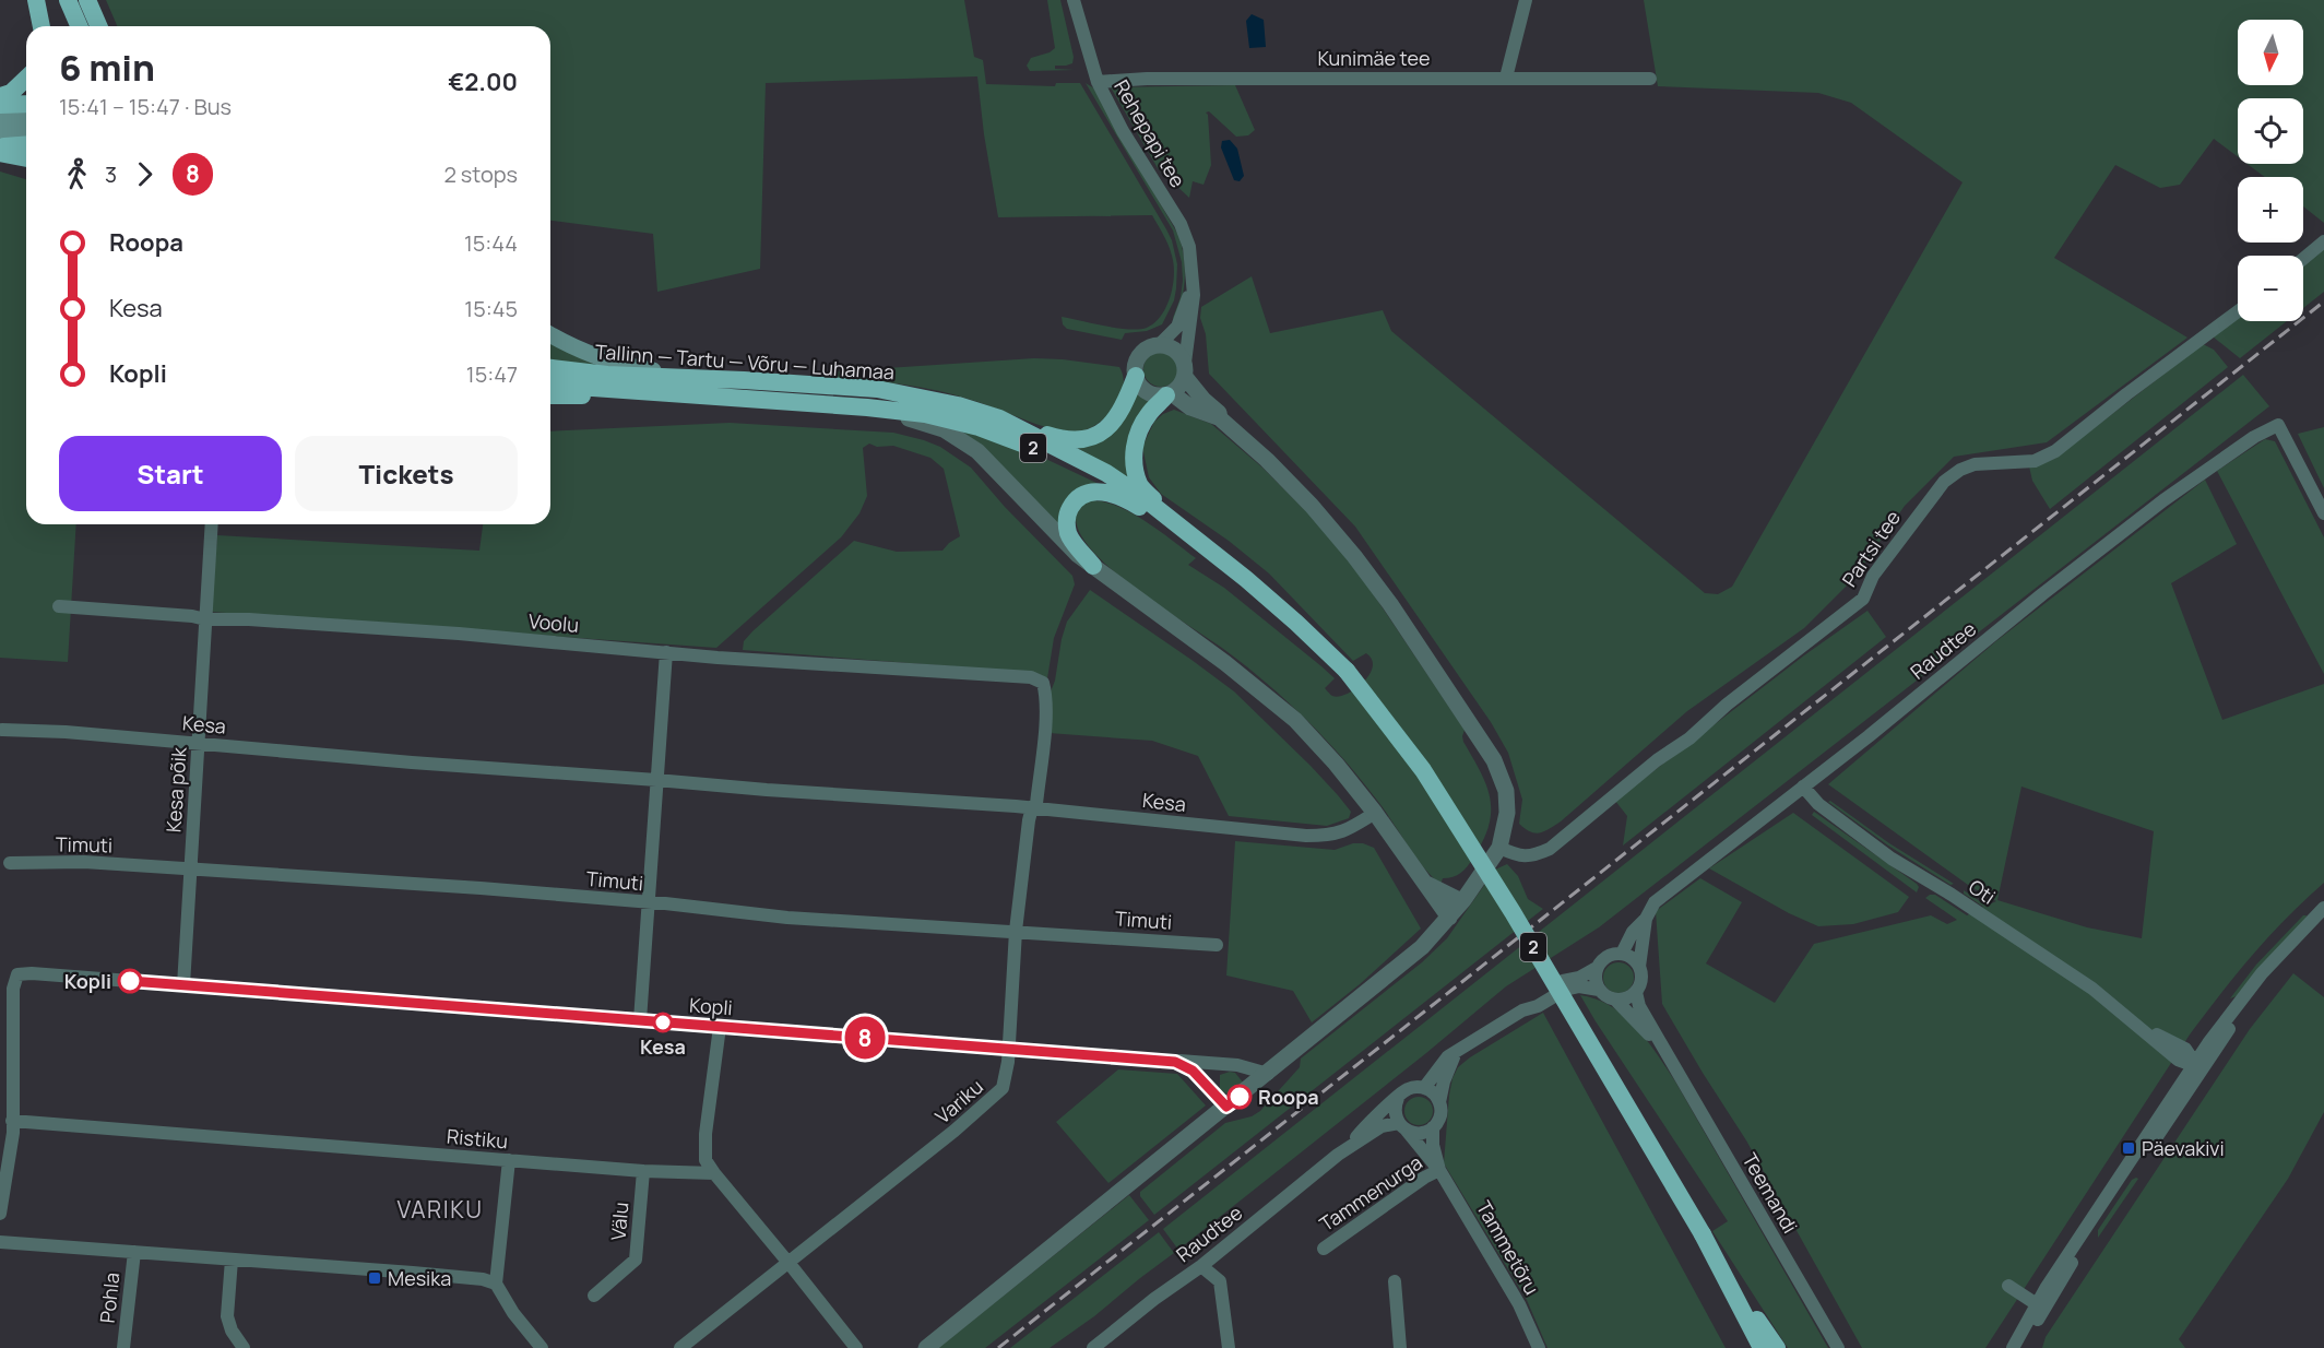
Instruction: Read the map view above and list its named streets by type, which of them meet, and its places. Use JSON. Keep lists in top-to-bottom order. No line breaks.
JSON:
{"streets":{"highway":["Tallinn — Tartu — Võru — Luhamaa","2"],"street":["Kunimäe tee","Rehepapi tee","Partsi tee","Voolu","Raudtee","Kesa","Kesa põik","Timuti","Oti","Kopli","Variku","Ristiku","Tammenurga","Teemandi","Välu","Tammetõru","Pohla"]},"crossings":[["Kunimäe tee","Rehepapi tee"],["Tallinn — Tartu — Võru — Luhamaa","2"],["Voolu","Kesa põik"],["Voolu","Variku"],["Raudtee","Oti"],["Raudtee","Teemandi"],["Raudtee","Tammetõru"],["Kesa","Kesa põik"],["Kesa","Variku"],["Kesa põik","Timuti"],["Kesa põik","Kopli"],["Timuti","Variku"],["Kopli","Variku"],["Kopli","Ristiku"],["Ristiku","Välu"],["Tammenurga","Tammetõru"]],"districts":["VARIKU"],"places":{"other":["Kopli","Kesa","Roopa"],"transit":["Päevakivi","Mesika"]},"lines":["bus line 8"],"north":"bottom","page":{"on_map":"8","map_buttons":["+","−"],"heading":["6 min","15:41 – 15:47 · Bus","€2.00"],"legs":["3","8","2 stops"],"list":[{"name":"Roopa","value":"15:44"},{"name":"Kesa","value":"15:45"},{"name":"Kopli","value":"15:47"}],"buttons":["Start","Tickets"]}}
